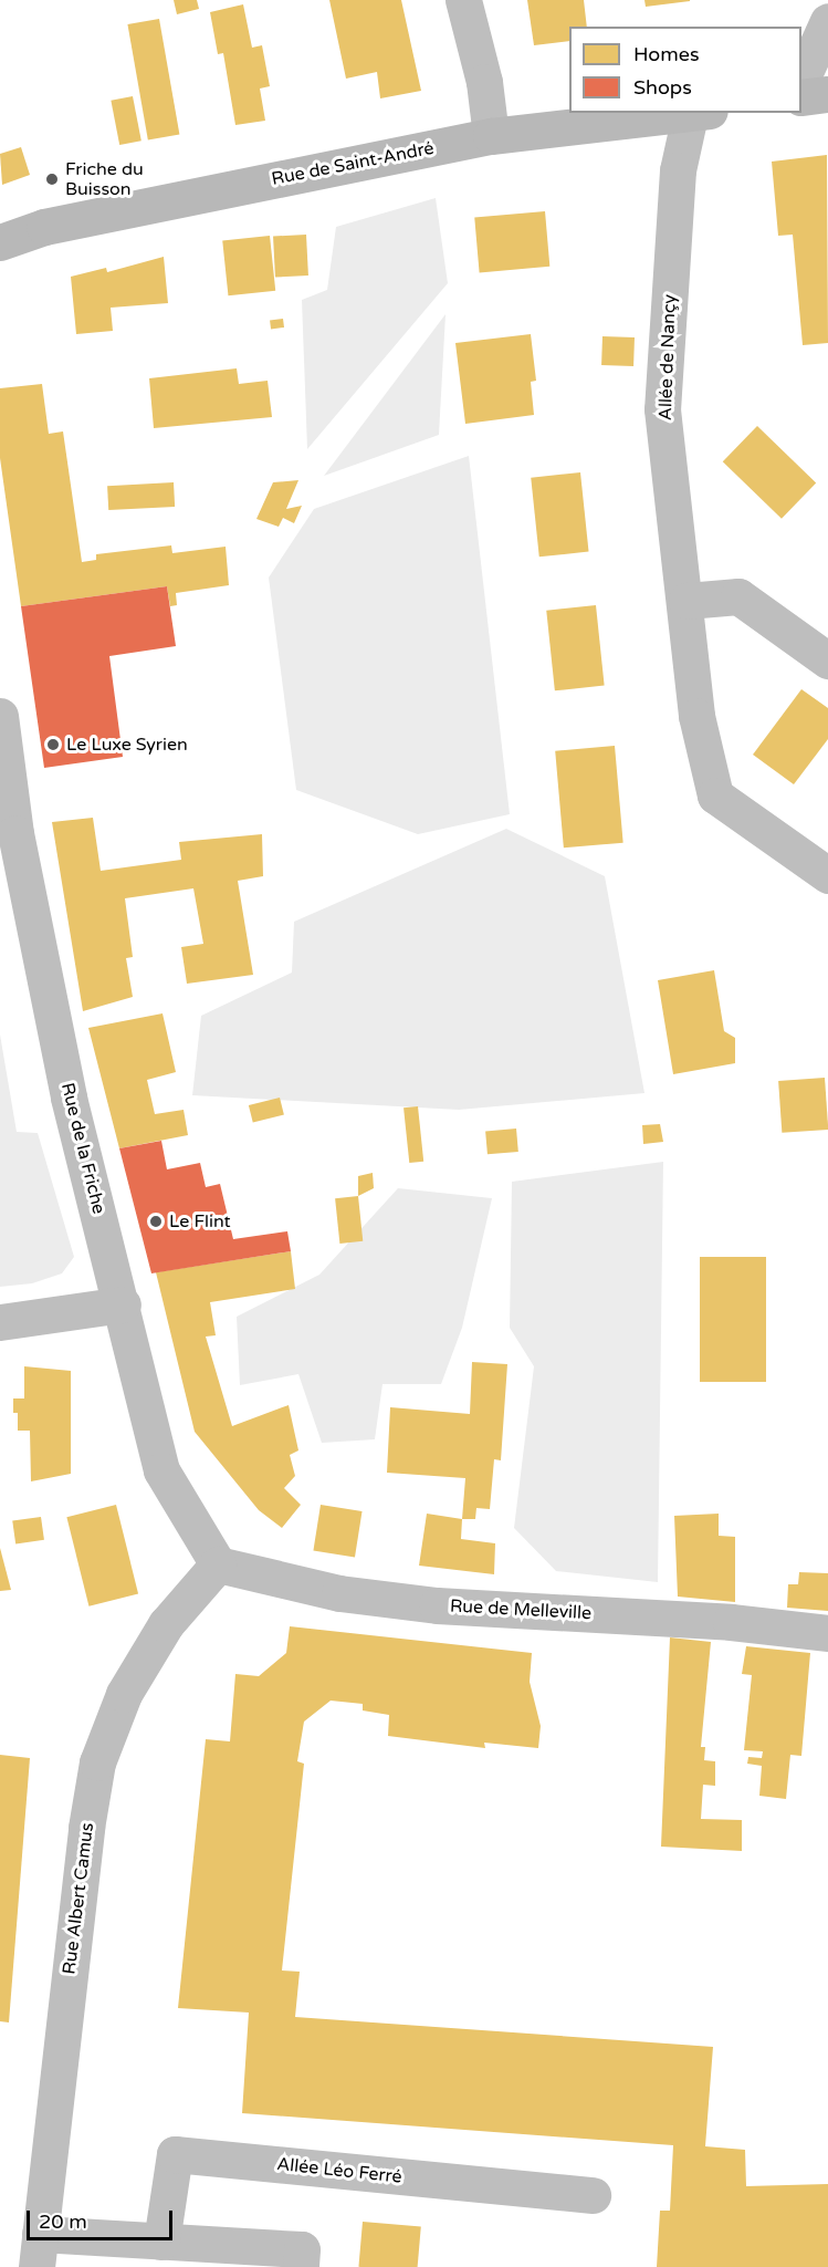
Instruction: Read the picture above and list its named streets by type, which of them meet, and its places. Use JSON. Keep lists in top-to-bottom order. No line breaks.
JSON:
{"streets":{"main road":["Rue de Saint-André"],"street":["Allée de Nançy","Rue de la Friche","Rue de Melleville","Rue Albert Camus","Allée Léo Ferré"]},"crossings":[["Rue de Saint-André","Allée de Nançy"],["Rue de la Friche","Rue de Melleville"],["Rue de la Friche","Rue Albert Camus"],["Rue de Melleville","Rue Albert Camus"]],"places":["Friche du Buisson","Le Luxe Syrien","Le Flint"],"legend":["Homes","Shops"],"scale_bar":"20 m"}
